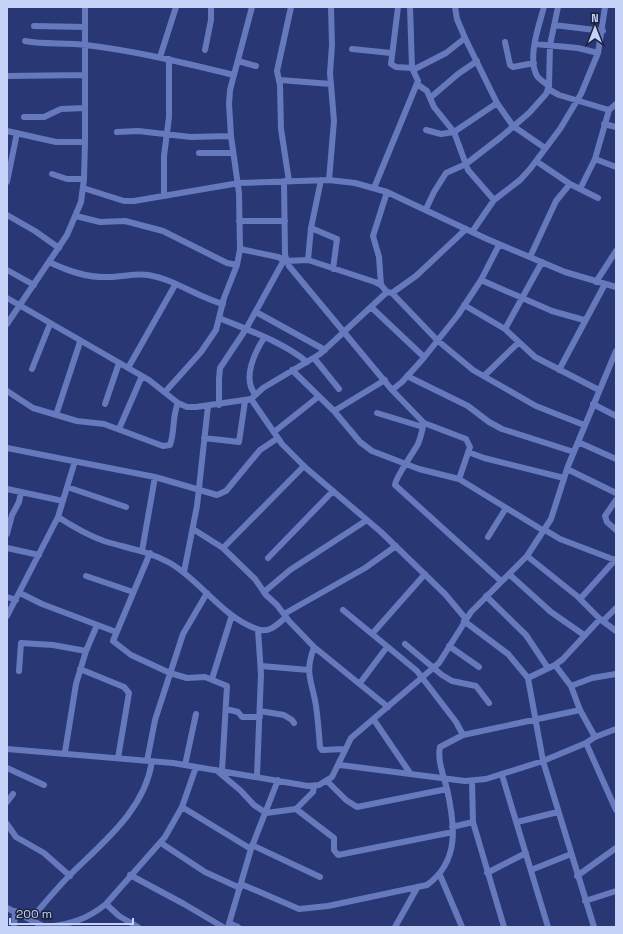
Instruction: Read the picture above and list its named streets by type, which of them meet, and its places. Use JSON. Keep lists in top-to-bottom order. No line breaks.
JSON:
{"scale_bar":"200 m","north":"top"}
